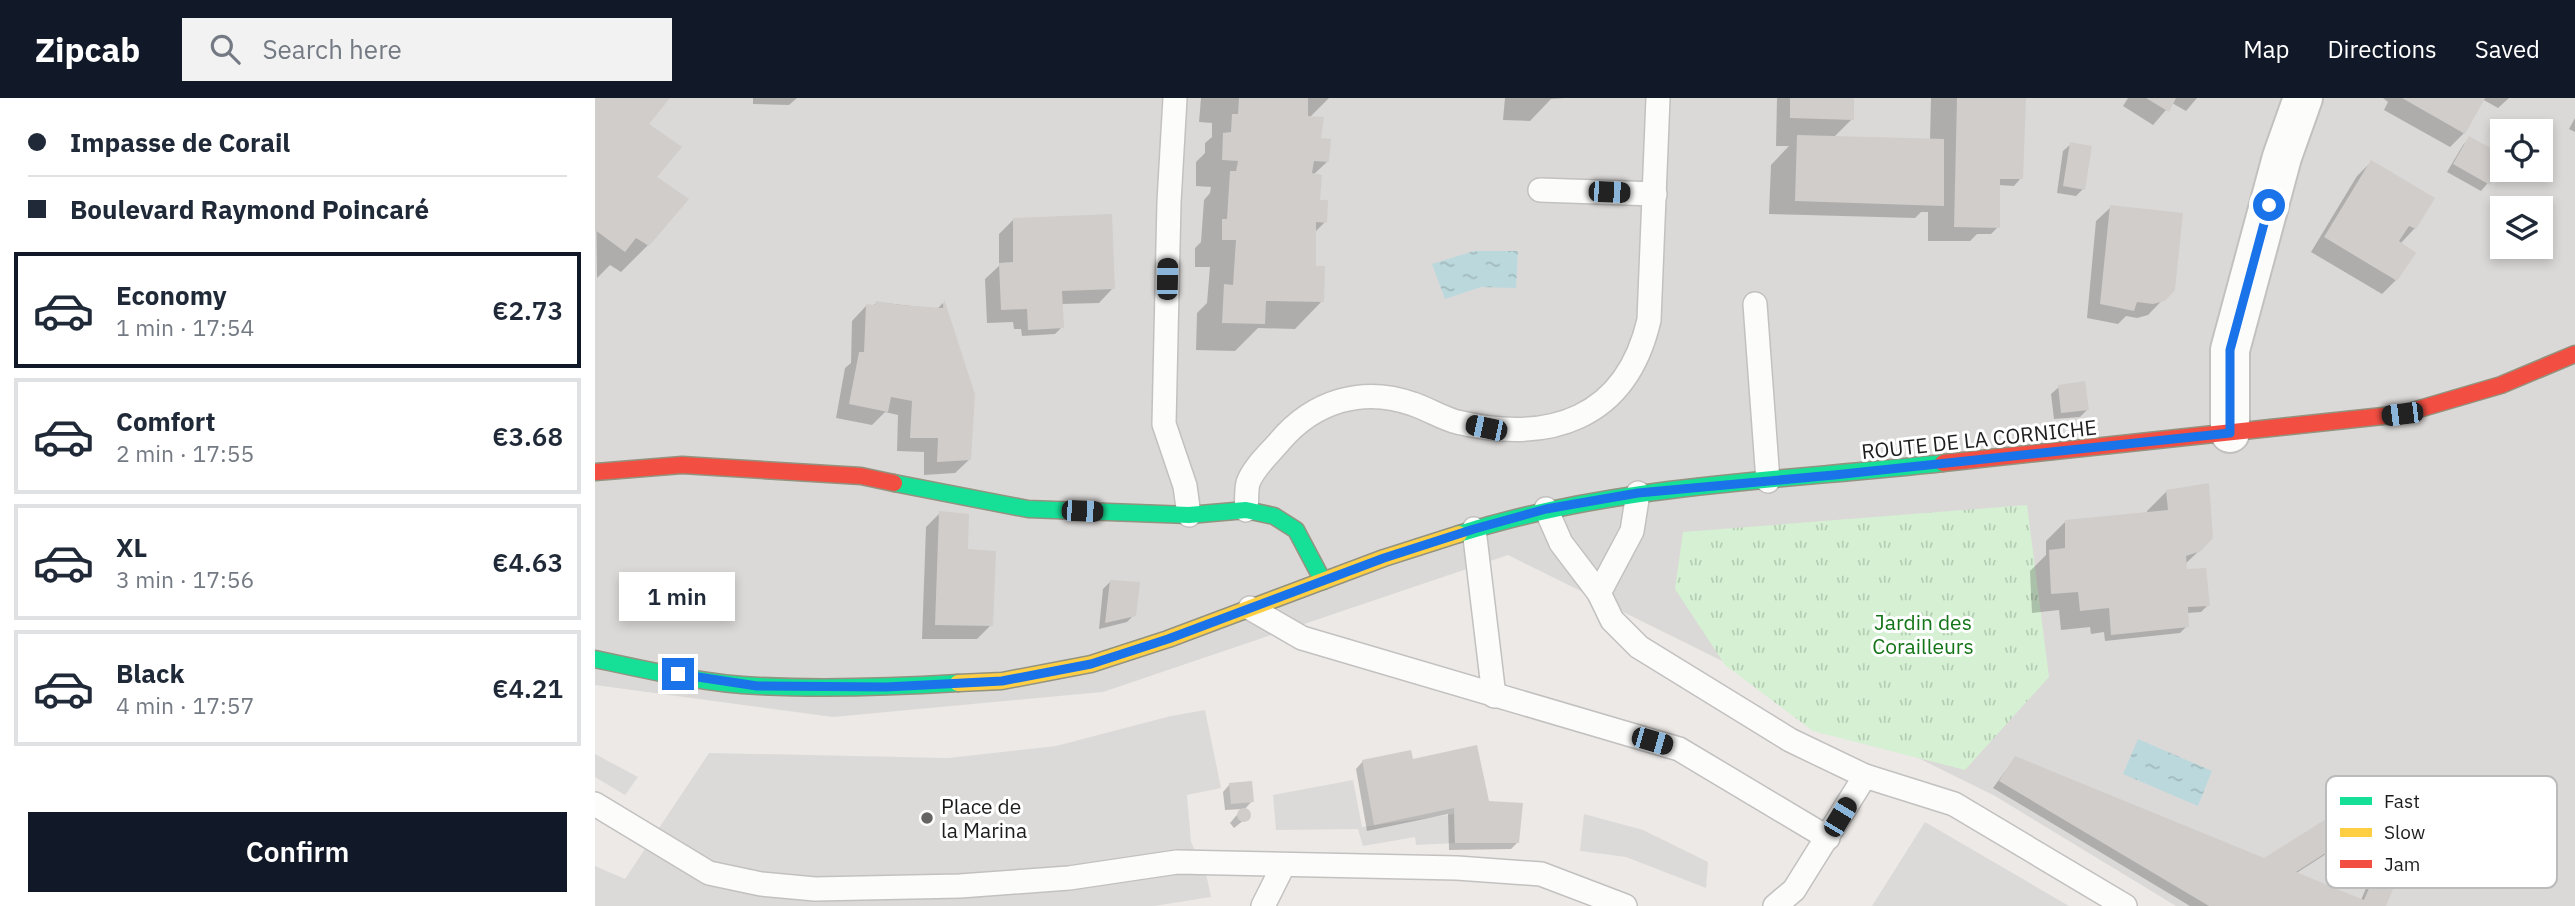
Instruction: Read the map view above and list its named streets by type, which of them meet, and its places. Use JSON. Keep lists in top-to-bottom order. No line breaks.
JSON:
{"streets":{"main road":["ROUTE DE LA CORNICHE"]},"parks":["Jardin des Corailleurs"],"places":["Place de la Marina"],"legend":["Fast","Slow","Jam"],"page":{"header":"Zipcab","search":"Search here","nav":["Map","Directions","Saved"],"banner":["Impasse de Corail","Boulevard Raymond Poincaré"],"list":[{"name":"Economy","note":"1 min · 17:54","value":"€2.73"},{"name":"Comfort","note":"2 min · 17:55","value":"€3.68"},{"name":"XL","note":"3 min · 17:56","value":"€4.63"},{"name":"Black","note":"4 min · 17:57","value":"€4.21"}],"bubble":"1 min","buttons":"Confirm"}}
